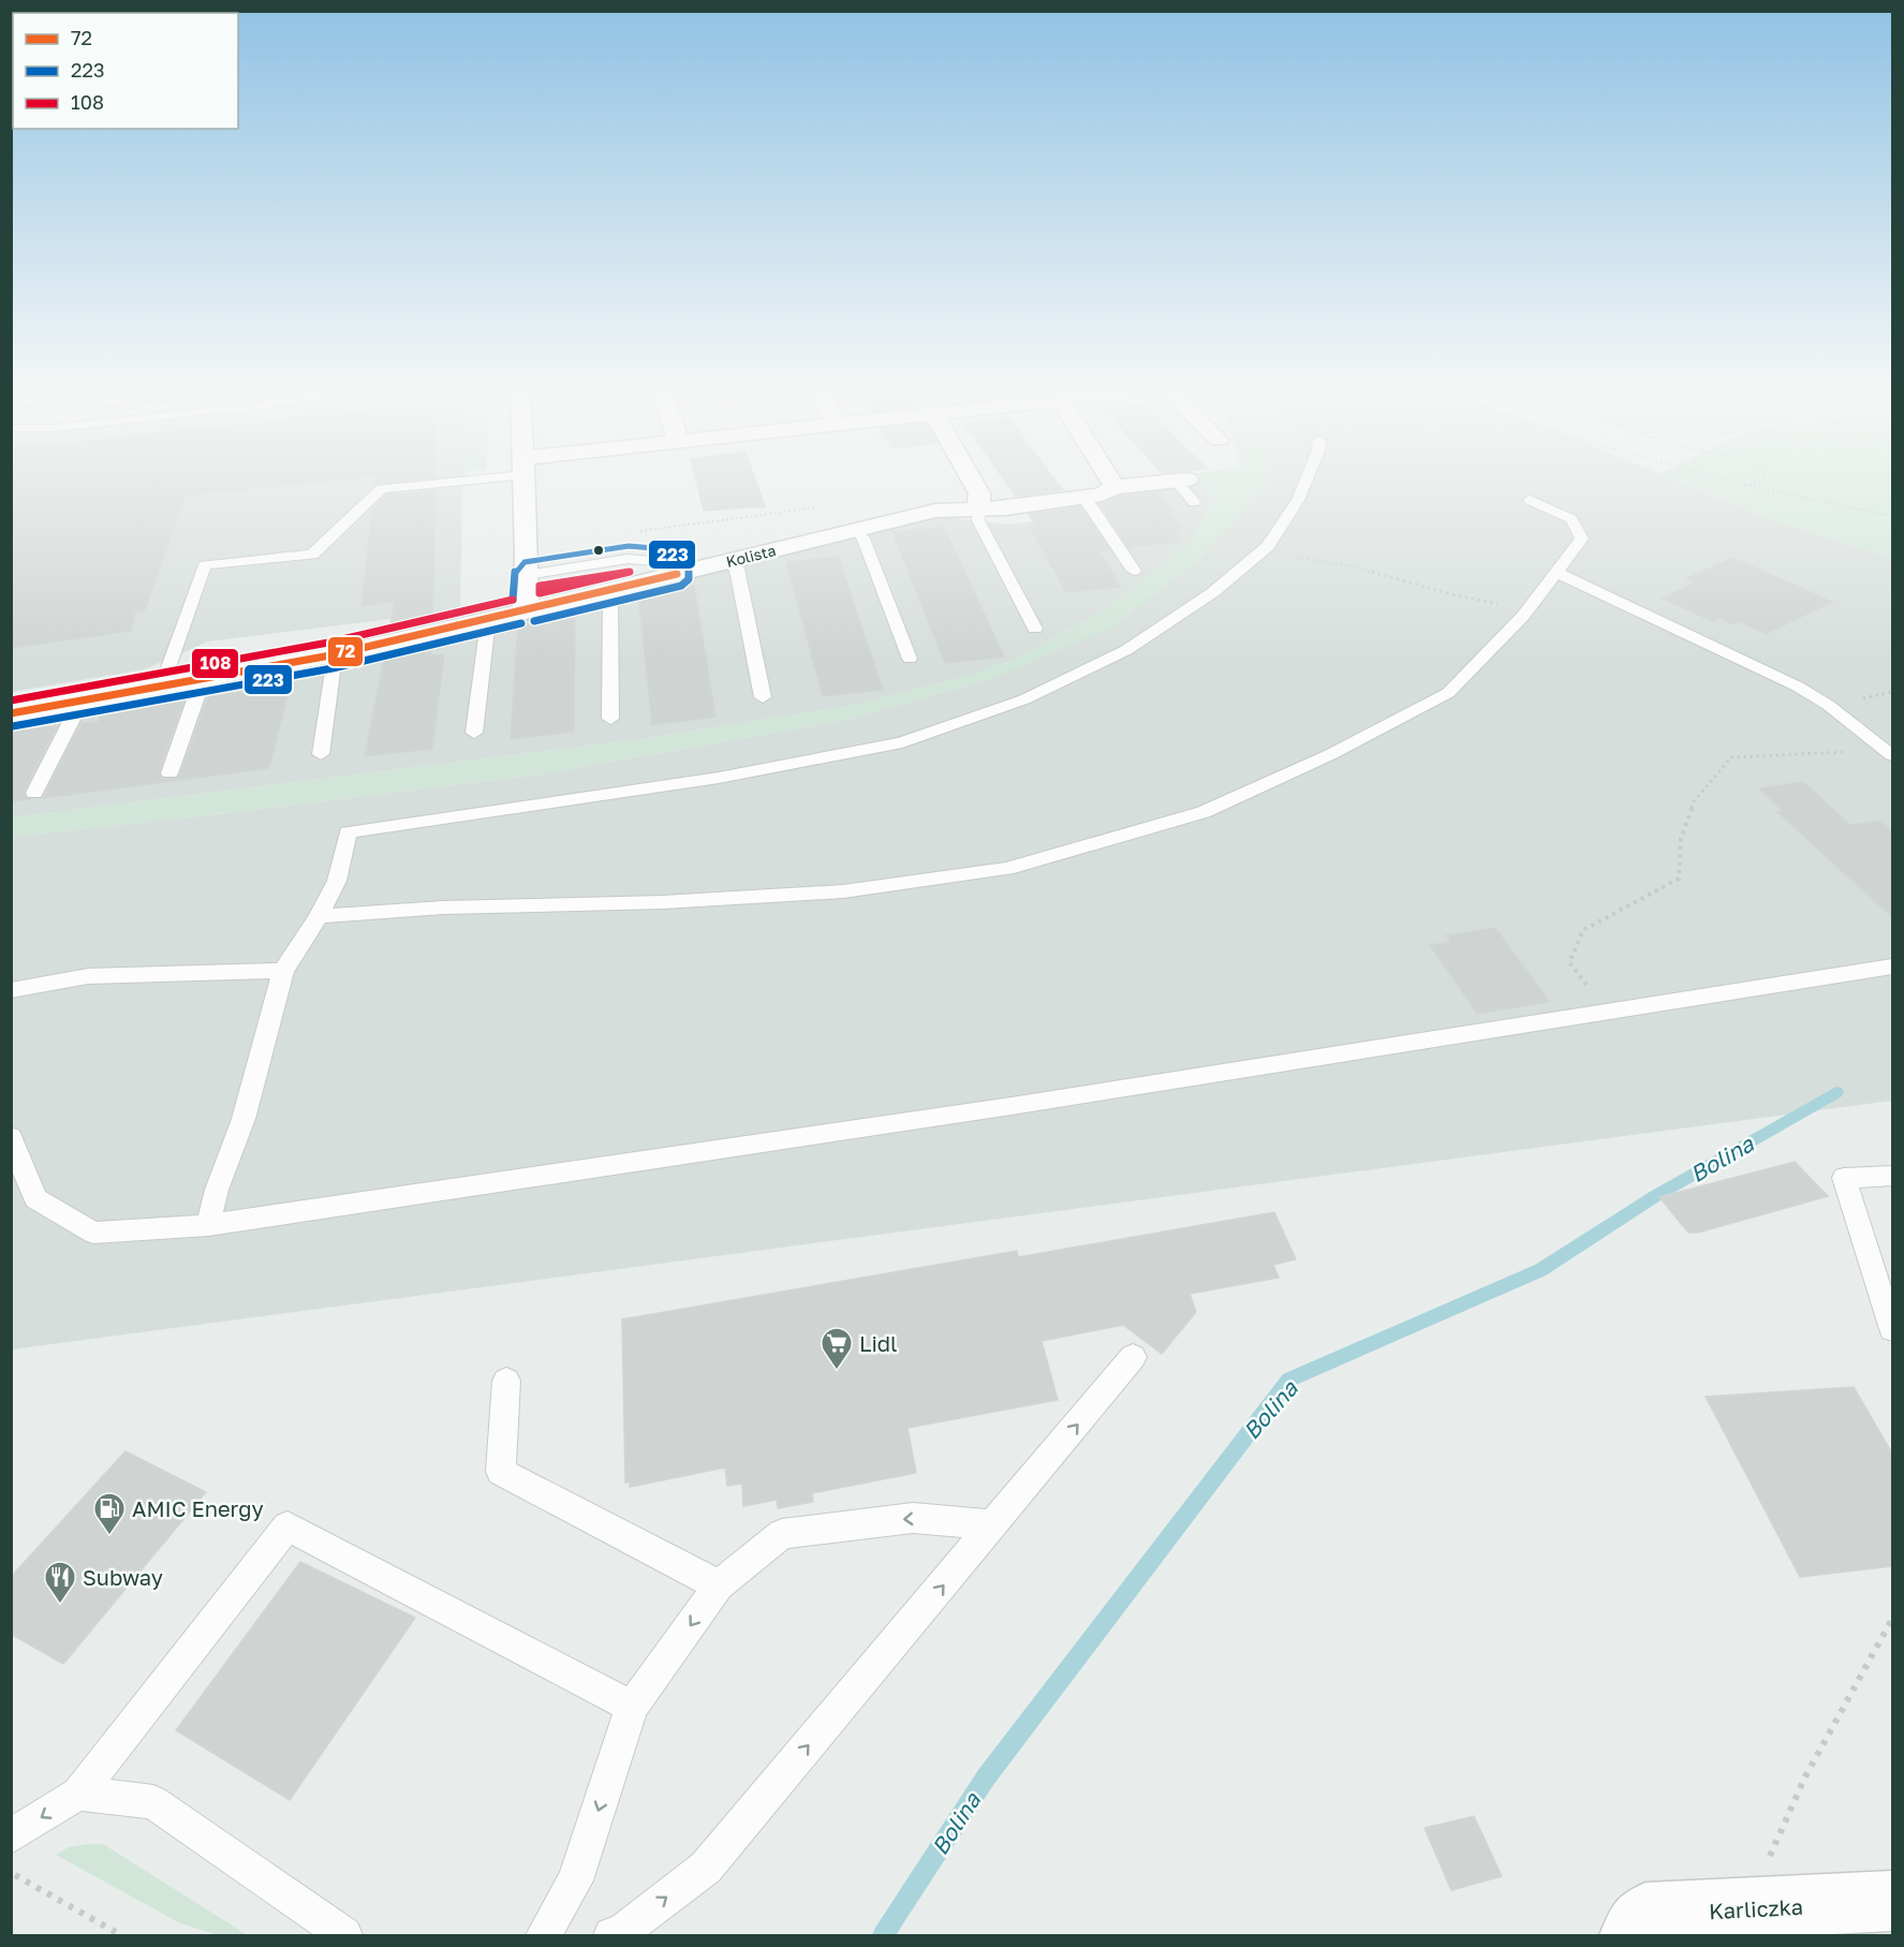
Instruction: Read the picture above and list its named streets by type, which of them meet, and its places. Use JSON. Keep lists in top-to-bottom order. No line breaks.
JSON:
{"streets":{"street":["Kolista","Karliczka"]},"water":["Bolina"],"places":{"supermarket":["Lidl"],"fuel station":["AMIC Energy"],"restaurant":["Subway"]},"lines":["transit line 223","transit line 108","transit line 72"],"legend":["72","223","108"]}
